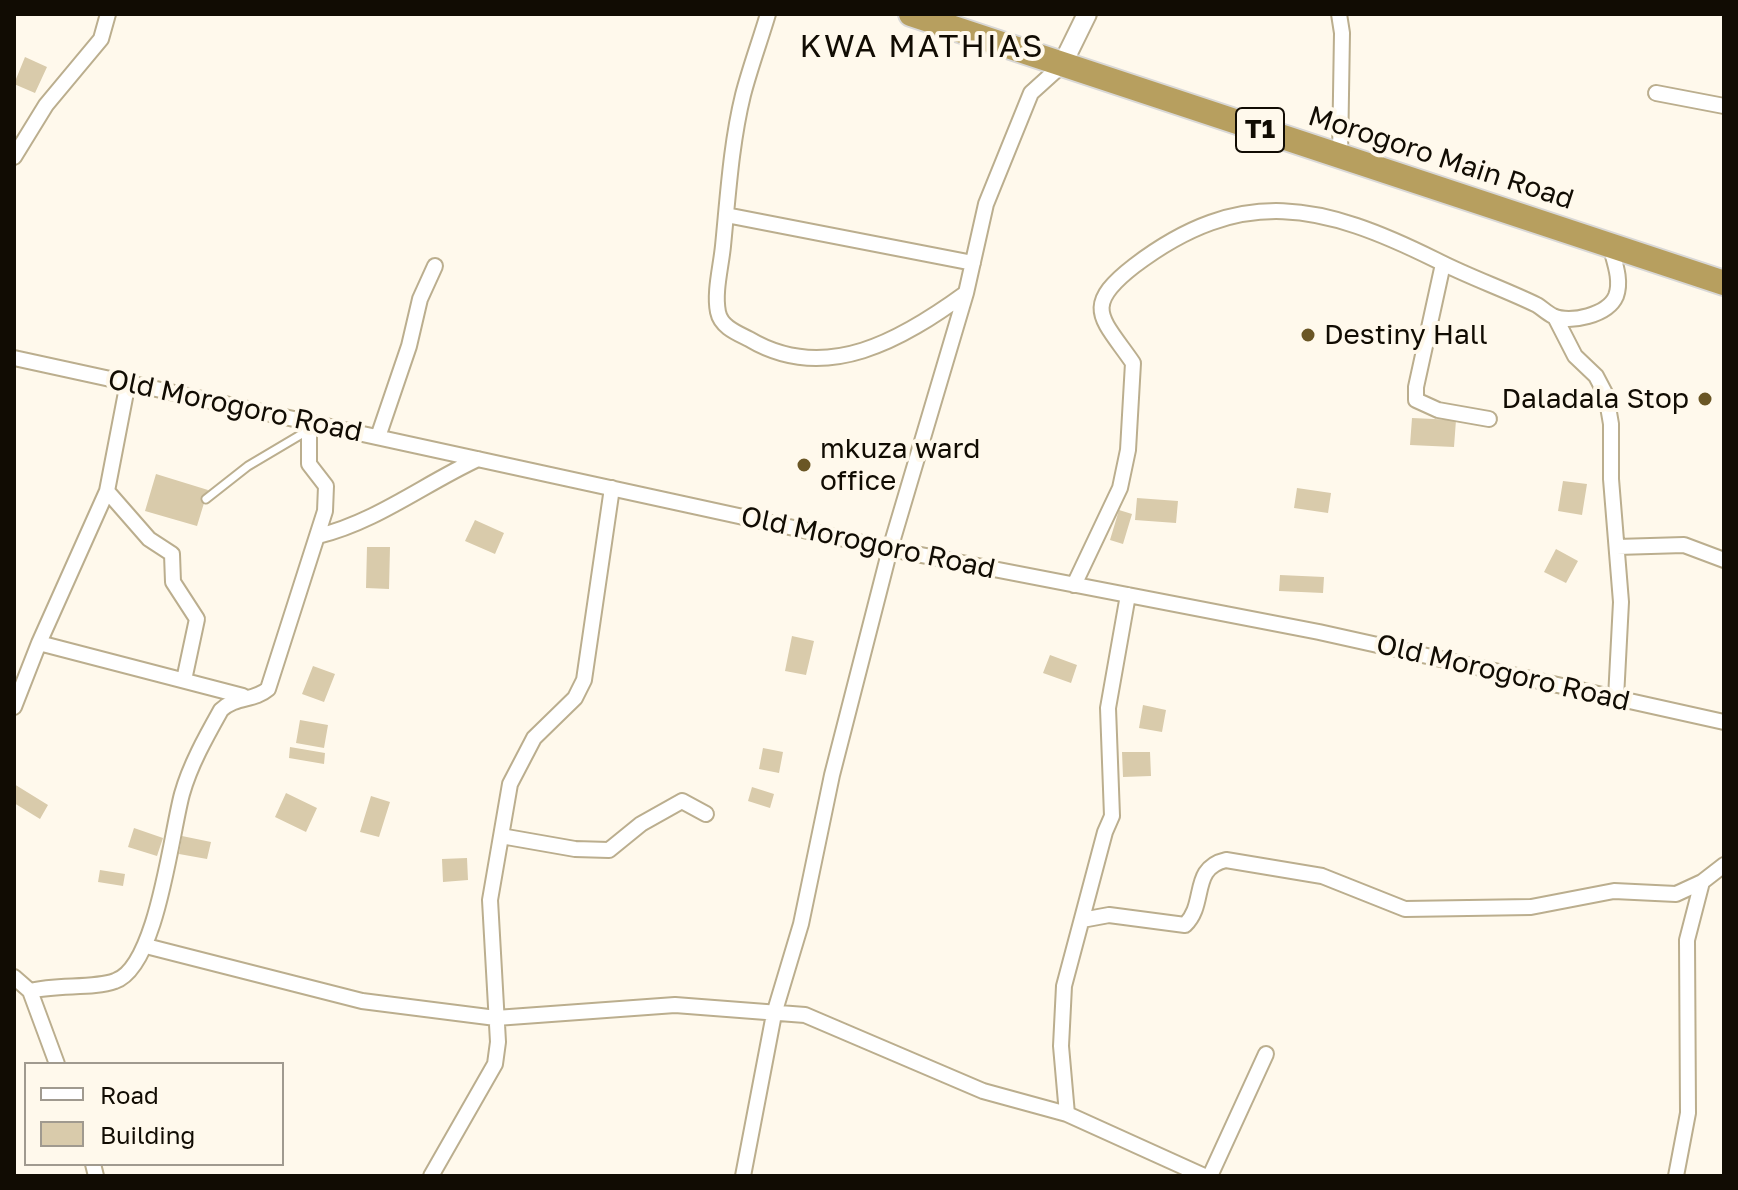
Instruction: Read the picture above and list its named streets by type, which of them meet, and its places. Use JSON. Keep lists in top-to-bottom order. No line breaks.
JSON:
{"streets":{"highway":["T1","Morogoro Main Road"],"street":["Old Morogoro Road"]},"districts":["KWA MATHIAS"],"places":["Destiny Hall","Daladala Stop","mkuza ward office"],"legend":["Road","Building"]}
